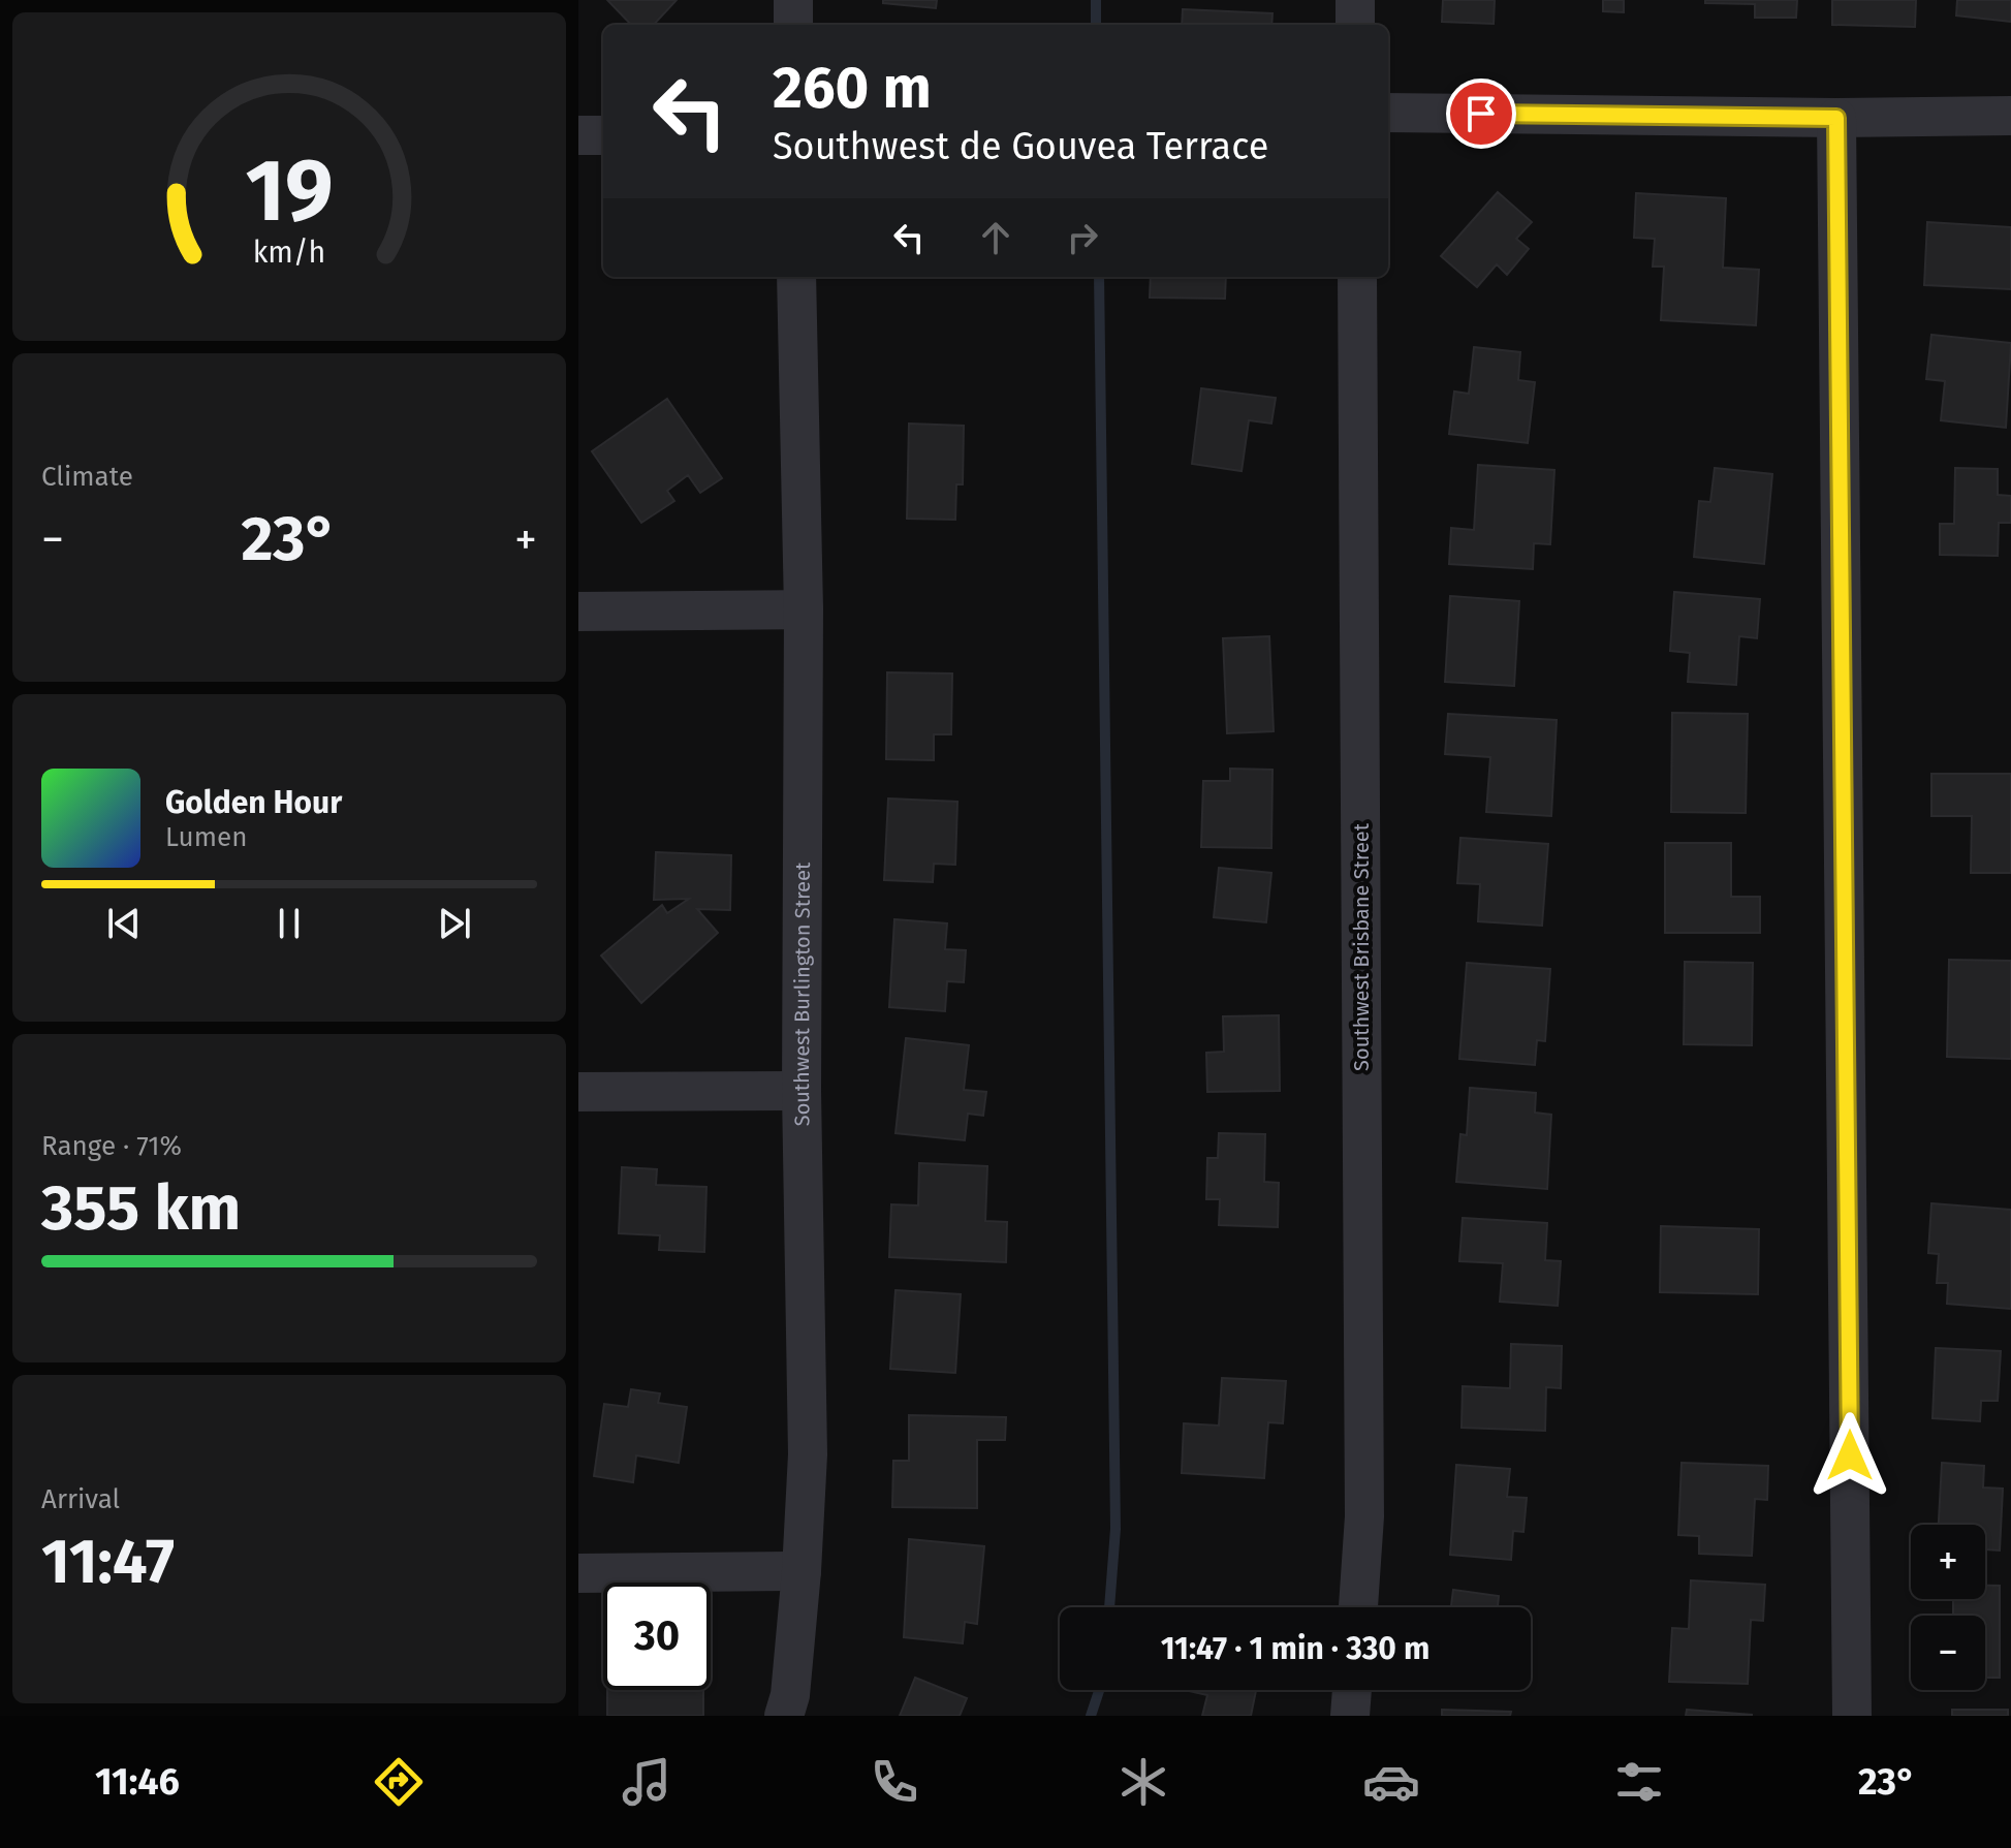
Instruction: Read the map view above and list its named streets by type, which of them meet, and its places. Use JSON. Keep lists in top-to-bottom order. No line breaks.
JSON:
{"streets":{"street":["Southwest Brisbane Street","Southwest Burlington Street"]},"page":{"turn":["260 m","Southwest de Gouvea Terrace"],"tile":["Climate",["Range · 71%","355 km"],["Arrival","11:47"]],"heat":["−","23°","+"],"song":["Golden Hour","Lumen"],"map_buttons":["+","−"],"limit":"30","trip":"11:47 · 1 min · 330 m","tabs":["11:46","23°"],"gauge":["19","km/h"]}}
